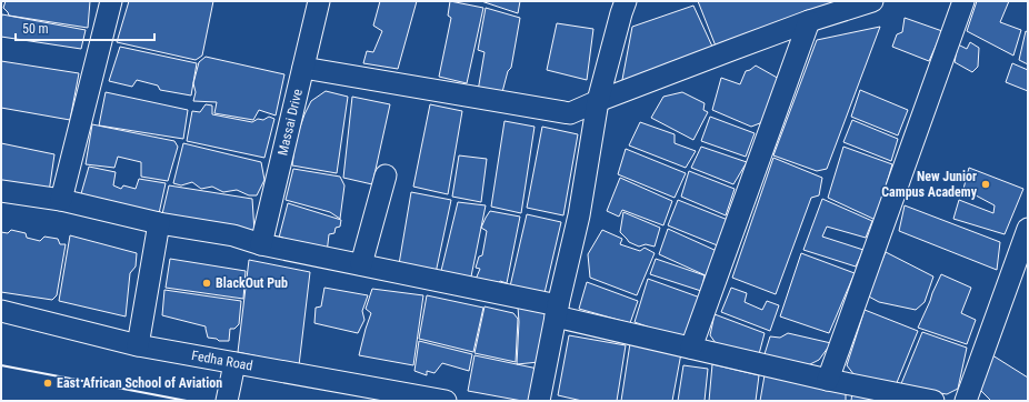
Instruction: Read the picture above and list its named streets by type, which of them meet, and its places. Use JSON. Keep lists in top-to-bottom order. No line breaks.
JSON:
{"streets":{"street":["Massai Drive","Fedha Road"]},"places":["New Junior Campus Academy","BlackOut Pub","East African School of Aviation"],"scale_bar":"50 m"}
